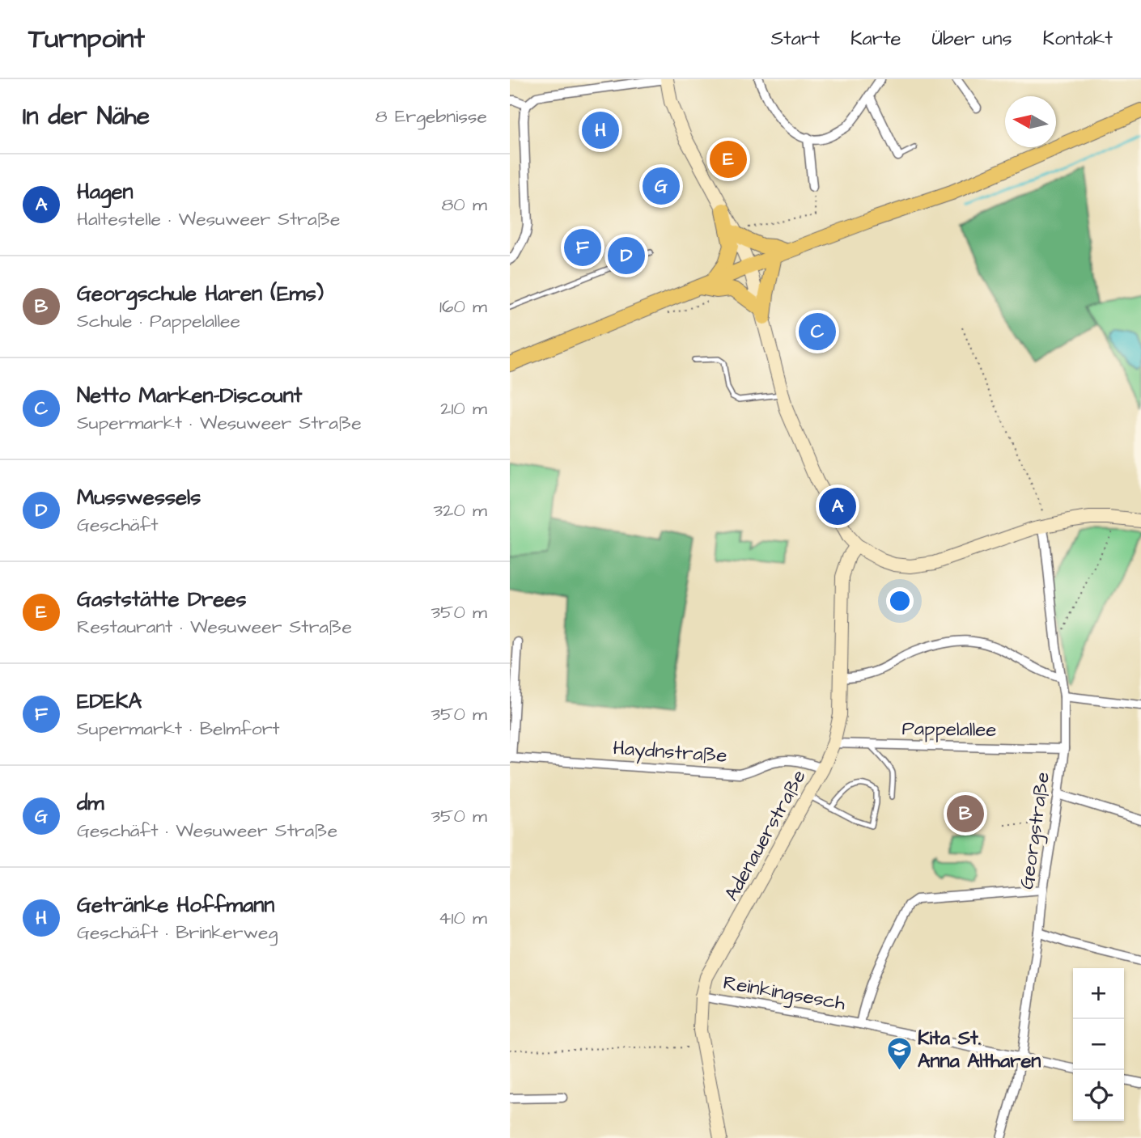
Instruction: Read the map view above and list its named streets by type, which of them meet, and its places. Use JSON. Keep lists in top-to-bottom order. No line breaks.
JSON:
{"streets":{"main road":["Adenauerstraße"],"street":["Pappelallee","Haydnstraße","Georgstraße","Reinkingsesch"]},"crossings":[["Pappelallee","Georgstraße"],["Pappelallee","Adenauerstraße"],["Haydnstraße","Adenauerstraße"],["Georgstraße","Reinkingsesch"],["Adenauerstraße","Reinkingsesch"]],"places":{"school or university":["Kita St. Anna Altharen"]},"north":"left","page":{"header":"Turnpoint","nav":["Start","Karte","Über uns","Kontakt"],"heading":["In der Nähe","8 Ergebnisse"],"pins":["H","E","G","F","D","C","A","B"],"list":[{"mark":"A","name":"Hagen","note":"Haltestelle · Wesuweer Straße","value":"80 m"},{"mark":"B","name":"Georgschule Haren (Ems)","note":"Schule · Pappelallee","value":"160 m"},{"mark":"C","name":"Netto Marken-Discount","note":"Supermarkt · Wesuweer Straße","value":"210 m"},{"mark":"D","name":"Musswessels","note":"Geschäft","value":"320 m"},{"mark":"E","name":"Gaststätte Drees","note":"Restaurant · Wesuweer Straße","value":"350 m"},{"mark":"F","name":"EDEKA","note":"Supermarkt · Belmfort","value":"350 m"},{"mark":"G","name":"dm","note":"Geschäft · Wesuweer Straße","value":"350 m"},{"mark":"H","name":"Getränke Hoffmann","note":"Geschäft · Brinkerweg","value":"410 m"}],"map_buttons":["+","−"]}}
